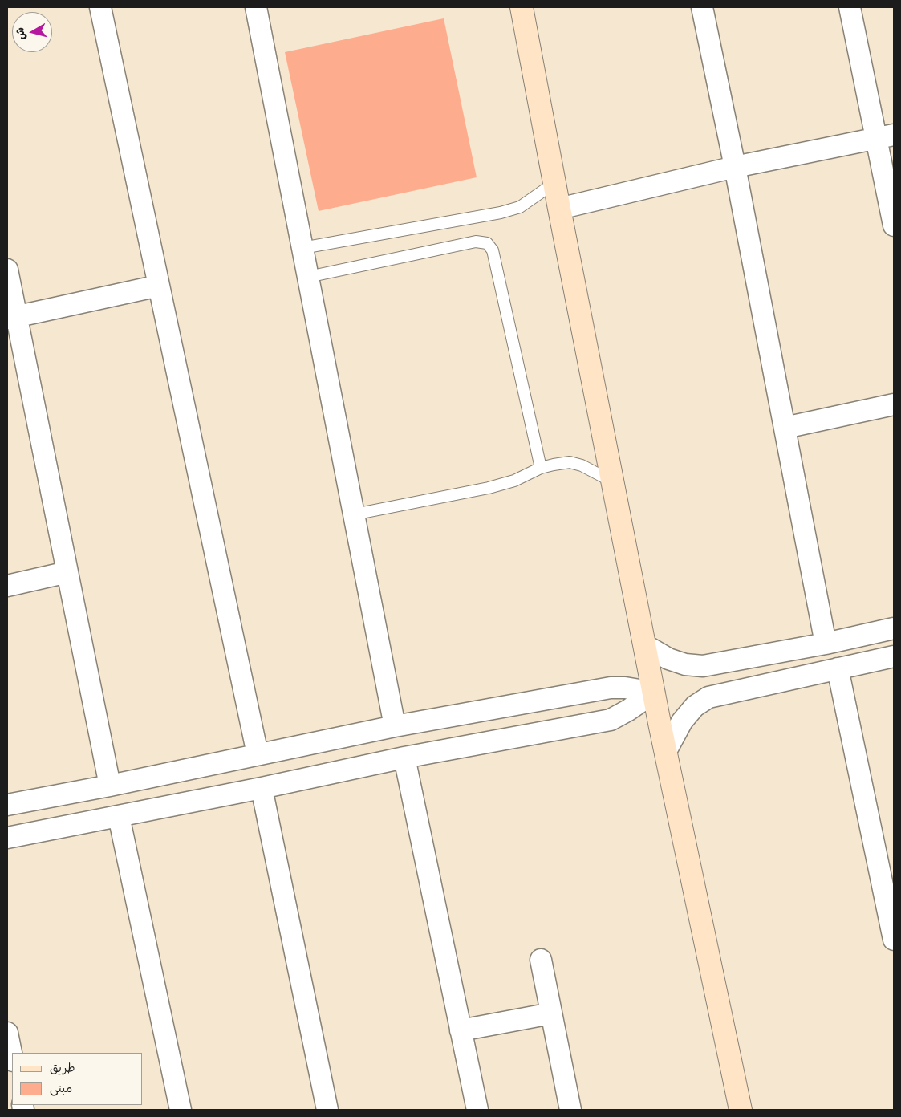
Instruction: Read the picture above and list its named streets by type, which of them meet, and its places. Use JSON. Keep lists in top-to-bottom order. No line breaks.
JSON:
{"legend":["طريق","مبنى"],"north":"left"}
